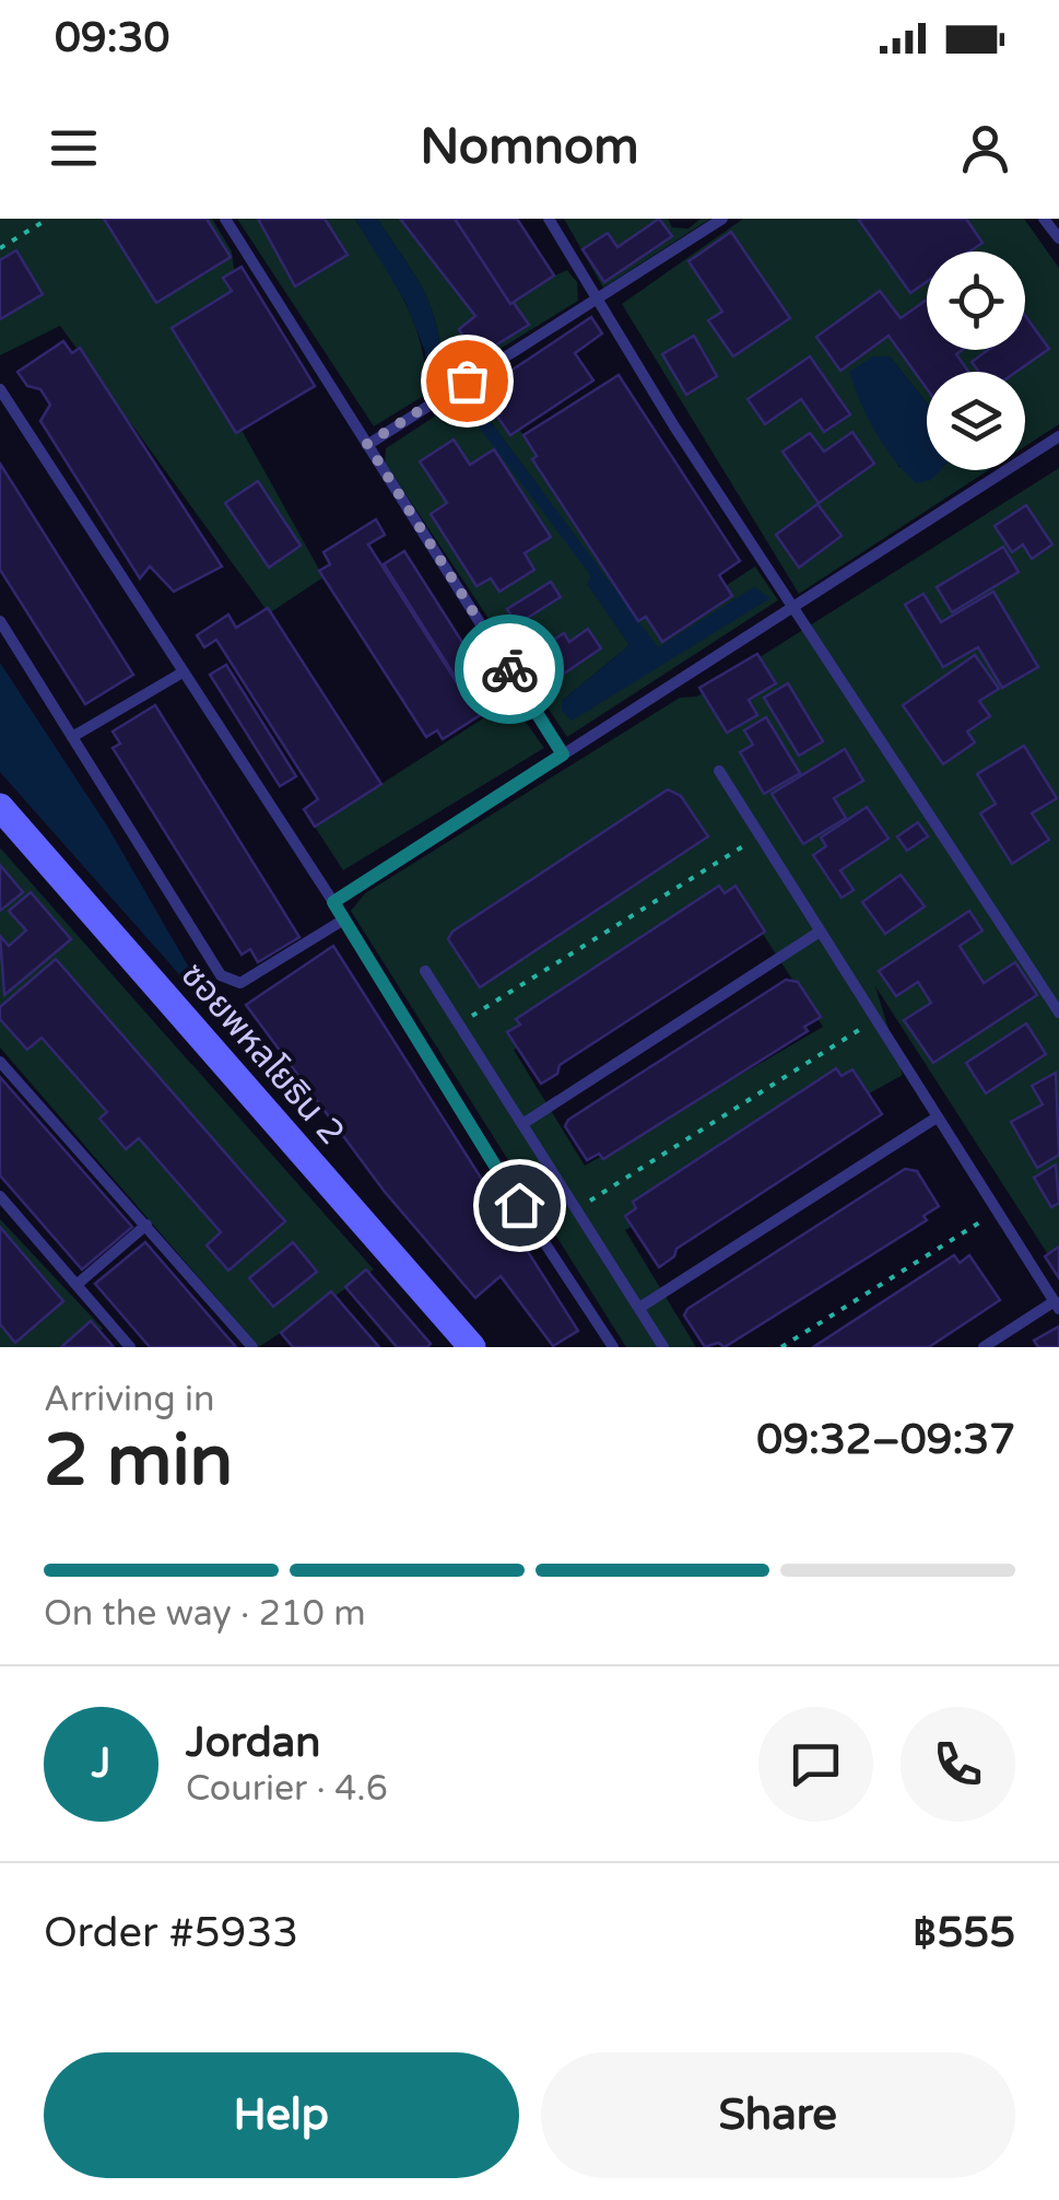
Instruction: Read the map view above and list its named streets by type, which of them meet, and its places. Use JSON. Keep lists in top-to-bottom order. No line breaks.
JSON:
{"streets":{"street":["ซอยพหลโยธิน 2"]},"page":{"status":"09:30","header":"Nomnom","heading":["2 min","Arriving in","09:32–09:37"],"panel":["Jordan","Courier · 4.6","Order #5933","฿555"],"bar":"On the way · 210 m","round":"J","buttons":["Help","Share"]}}
